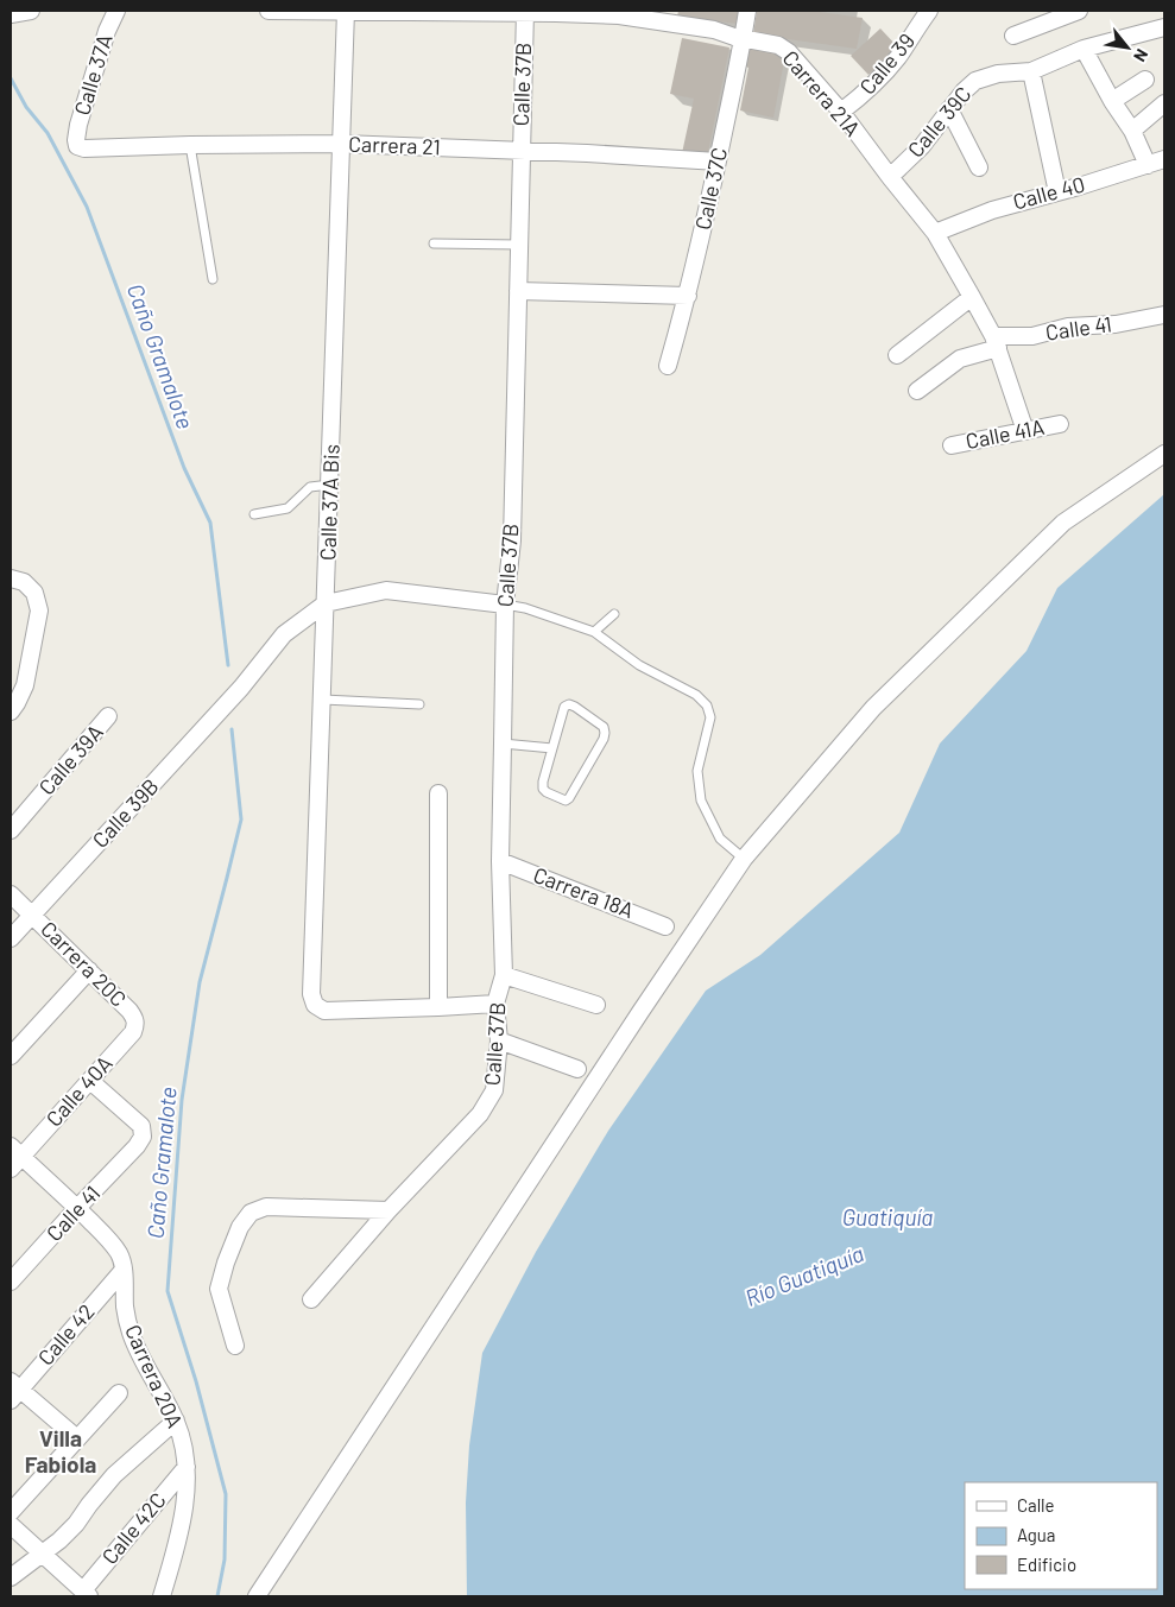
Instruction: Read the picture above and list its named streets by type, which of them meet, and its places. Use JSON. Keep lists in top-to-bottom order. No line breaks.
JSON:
{"streets":{"street":["Calle 39","Calle 37A","Calle 37B","Carrera 21A","Calle 39C","Carrera 21","Calle 37C","Calle 40","Calle 41","Calle 41A","Calle 37A Bis","Calle 39A","Calle 39B","Carrera 18A","Carrera 20C","Calle 40A","Calle 42","Carrera 20A","Calle 42C"]},"crossings":[["Calle 39","Carrera 21A"],["Calle 37A","Carrera 21"],["Calle 37B","Carrera 21A"],["Calle 37B","Carrera 21"],["Calle 37B","Carrera 18A"],["Carrera 21A","Calle 39C"],["Carrera 21A","Calle 37C"],["Carrera 21A","Calle 40"],["Carrera 21A","Calle 41"],["Carrera 21A","Calle 41A"],["Carrera 21A","Calle 37A Bis"],["Carrera 21","Calle 37C"],["Carrera 21","Calle 37A Bis"],["Calle 41","Calle 40A"],["Calle 41","Carrera 20A"],["Calle 37A Bis","Calle 39B"],["Calle 39B","Carrera 20C"],["Carrera 20C","Calle 40A"],["Calle 40A","Carrera 20A"],["Calle 42","Carrera 20A"],["Carrera 20A","Calle 42C"]],"districts":["Villa Fabiola"],"water":["Caño Gramalote","Guatiquía","Río Guatiquía"],"legend":["Calle","Agua","Edificio"],"north":"bottom right"}
